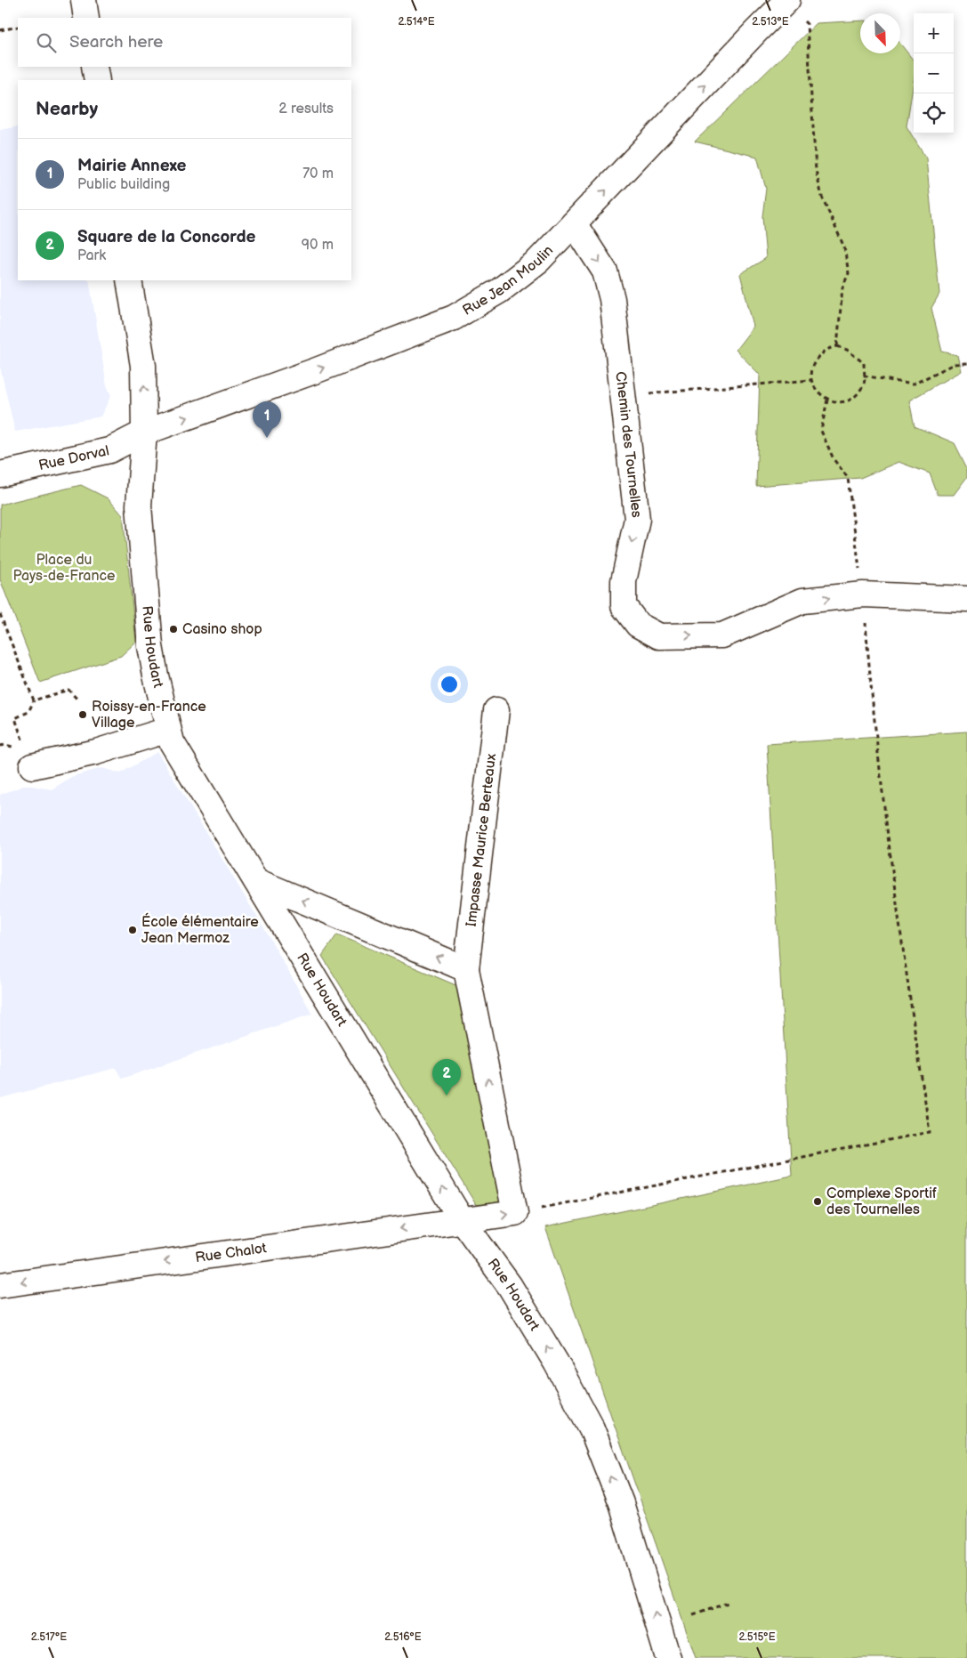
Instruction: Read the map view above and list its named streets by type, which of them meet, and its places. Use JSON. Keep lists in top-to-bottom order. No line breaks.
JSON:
{"streets":{"street":["Rue Jean Moulin","Chemin des Tournelles","Rue Dorval","Rue Houdart","Impasse Maurice Berteaux","Rue Chalot"]},"crossings":[["Rue Jean Moulin","Chemin des Tournelles"],["Rue Jean Moulin","Rue Dorval"],["Rue Jean Moulin","Rue Houdart"],["Rue Dorval","Rue Houdart"],["Rue Houdart","Rue Chalot"],["Impasse Maurice Berteaux","Rue Chalot"]],"one_way":["Rue Jean Moulin","Rue Houdart","Impasse Maurice Berteaux"],"parks":["Place du Pays-de-France"],"places":["Casino shop","Roissy-en-France Village","École élémentaire Jean Mermoz","Complexe Sportif des Tournelles"],"north":"bottom right","page":{"map_buttons":["+","−"],"search":"Search here","heading":["Nearby","2 results"],"list":[{"mark":"1","name":"Mairie Annexe","note":"Public building","value":"70 m"},{"mark":"2","name":"Square de la Concorde","note":"Park","value":"90 m"}],"pins":["1","2"]},"coordinates":["2.514°E","2.513°E","2.517°E","2.516°E","2.515°E"]}
